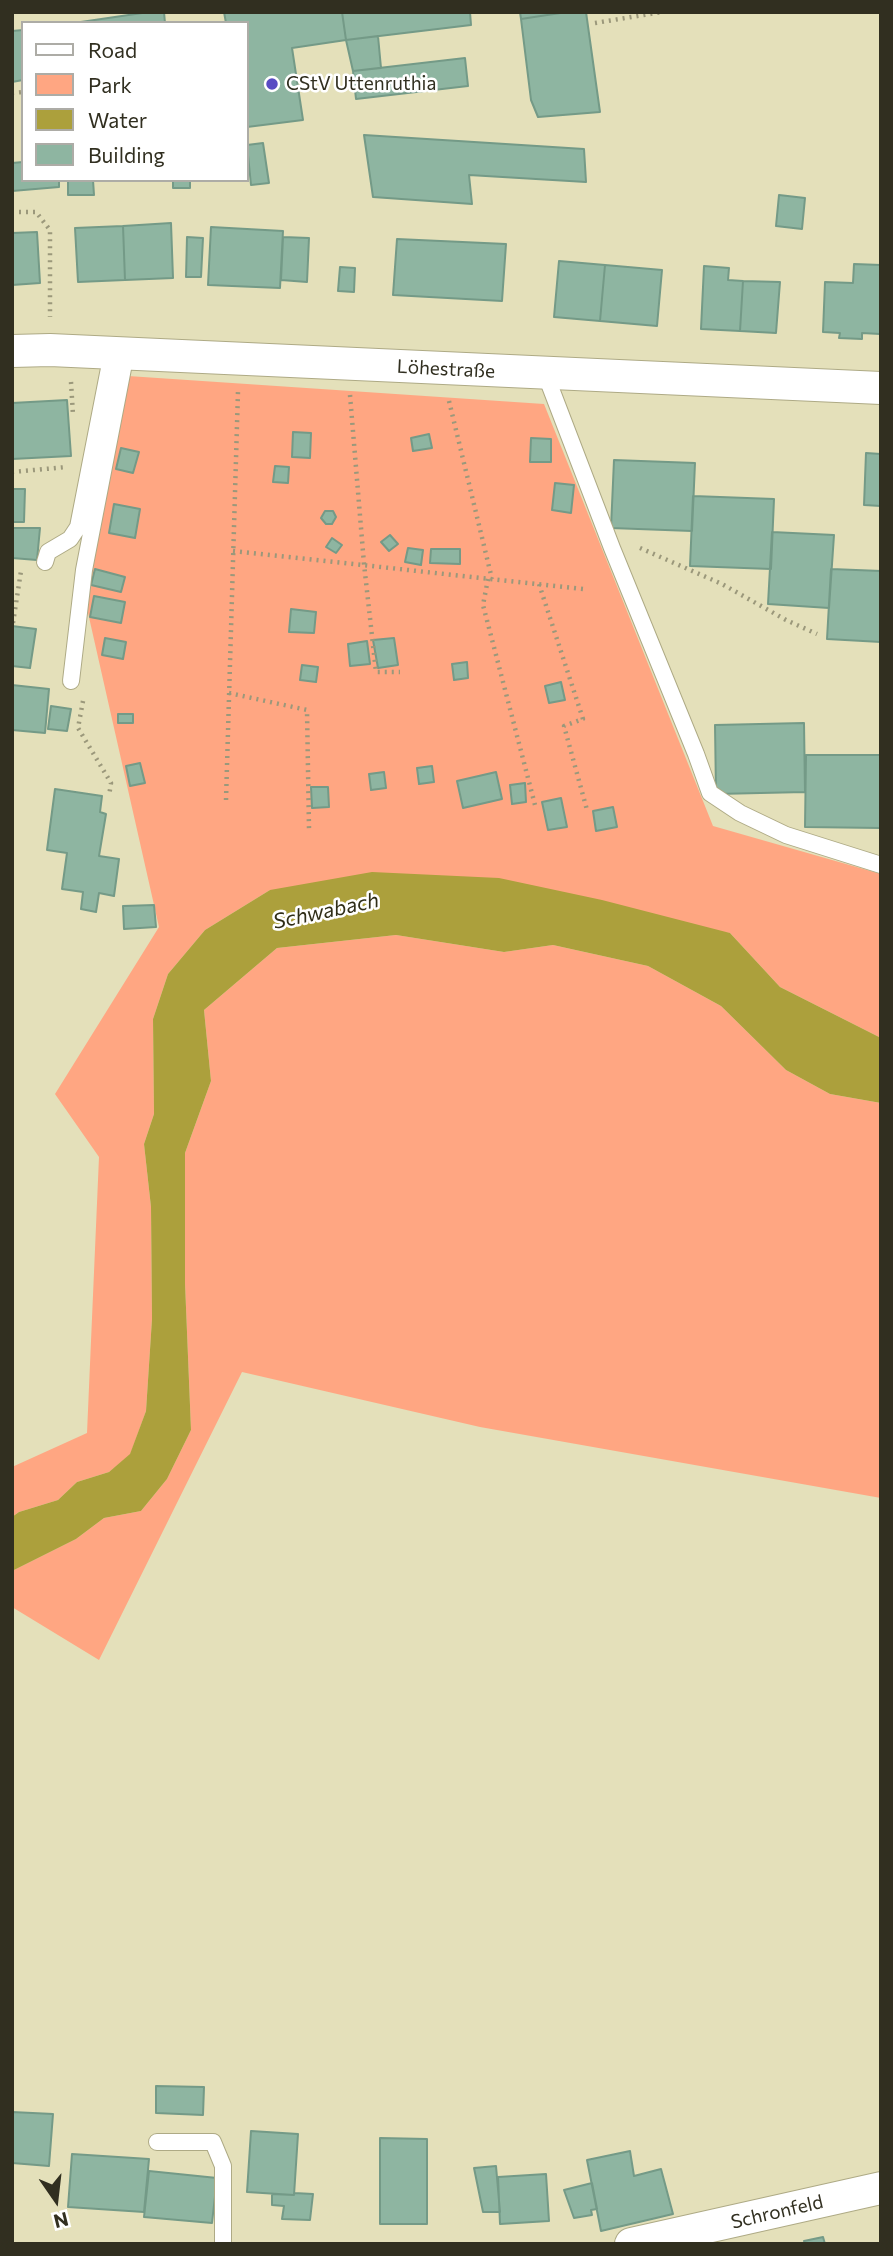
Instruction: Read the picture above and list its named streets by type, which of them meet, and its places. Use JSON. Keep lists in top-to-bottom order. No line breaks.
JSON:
{"streets":{"street":["Löhestraße","Schronfeld"]},"water":["Schwabach"],"places":["CStV Uttenruthia"],"legend":["Road","Park","Water","Building"],"north":"bottom"}
